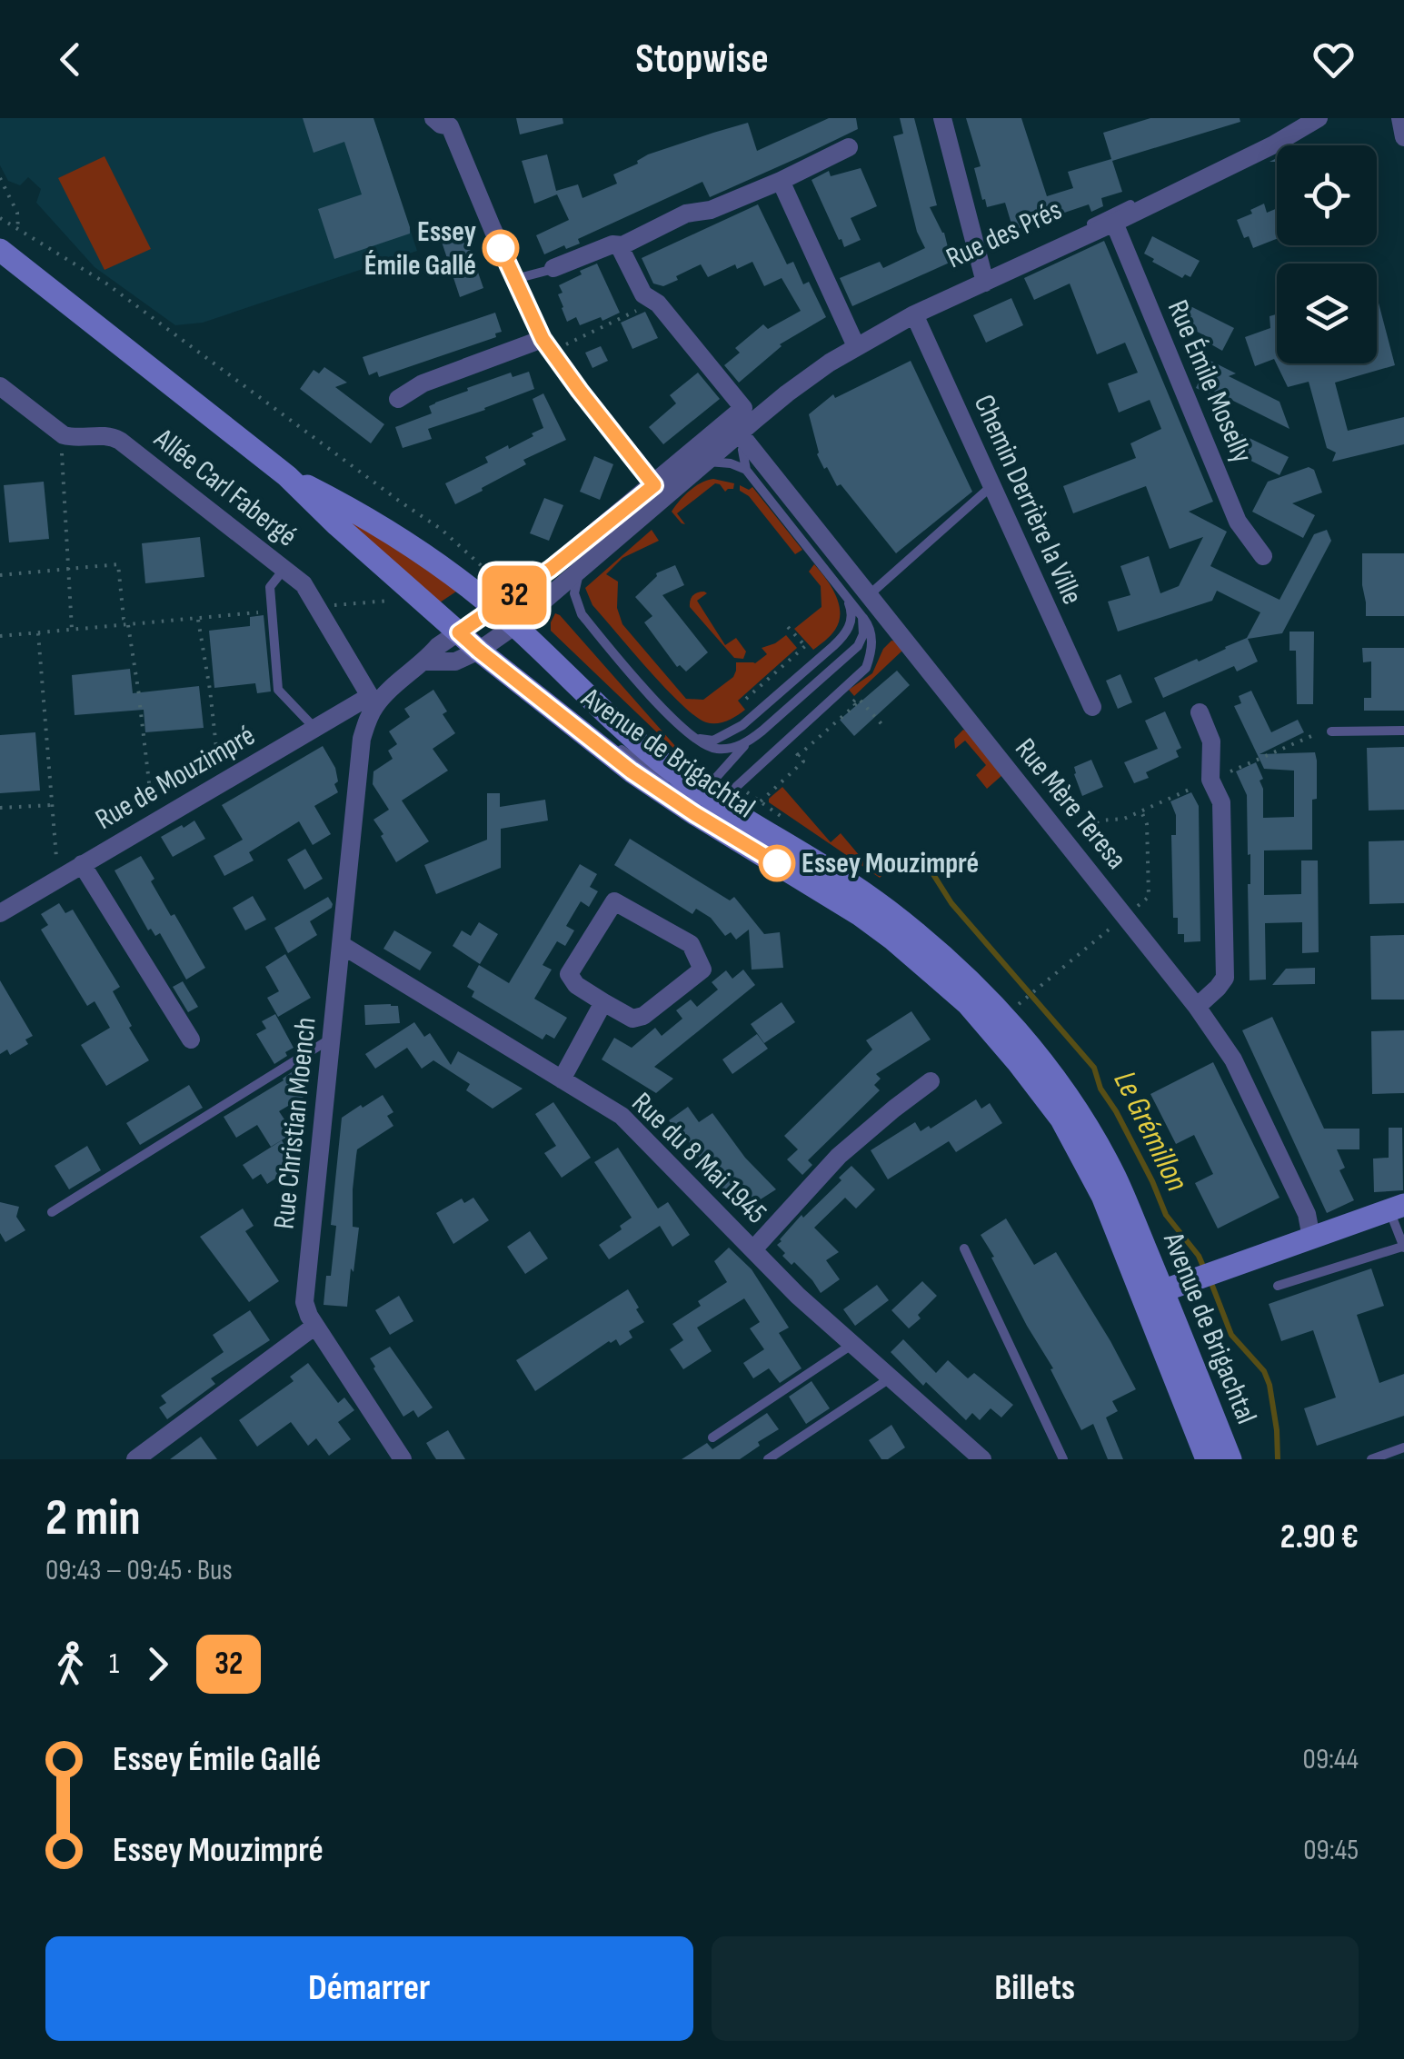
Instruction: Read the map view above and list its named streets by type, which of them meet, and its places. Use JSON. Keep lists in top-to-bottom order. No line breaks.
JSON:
{"streets":{"main road":["Avenue de Brigachtal"],"street":["Rue des Prés","Rue Émile Moselly","Allée Carl Fabergé","Chemin Derrière la Ville","Rue de Mouzimpré","Rue Mère Teresa","Rue Christian Moench","Rue du 8 Mai 1945"]},"crossings":[["Rue des Prés","Rue Émile Moselly"],["Rue des Prés","Allée Carl Fabergé"],["Rue des Prés","Chemin Derrière la Ville"],["Rue des Prés","Avenue de Brigachtal"],["Rue des Prés","Rue de Mouzimpré"],["Rue des Prés","Rue Mère Teresa"],["Rue des Prés","Rue Christian Moench"],["Allée Carl Fabergé","Rue de Mouzimpré"],["Allée Carl Fabergé","Rue Christian Moench"],["Rue de Mouzimpré","Rue Christian Moench"],["Rue Christian Moench","Rue du 8 Mai 1945"]],"water":["Le Grémillon"],"places":["Essey Émile Gallé","Essey Mouzimpré"],"lines":["bus line 32"],"page":{"header":"Stopwise","on_map":"32","heading":["2 min","09:43 – 09:45 · Bus","2.90 €"],"legs":["1","32"],"list":[{"name":"Essey Émile Gallé","value":"09:44"},{"name":"Essey Mouzimpré","value":"09:45"}],"buttons":["Démarrer","Billets"]}}
